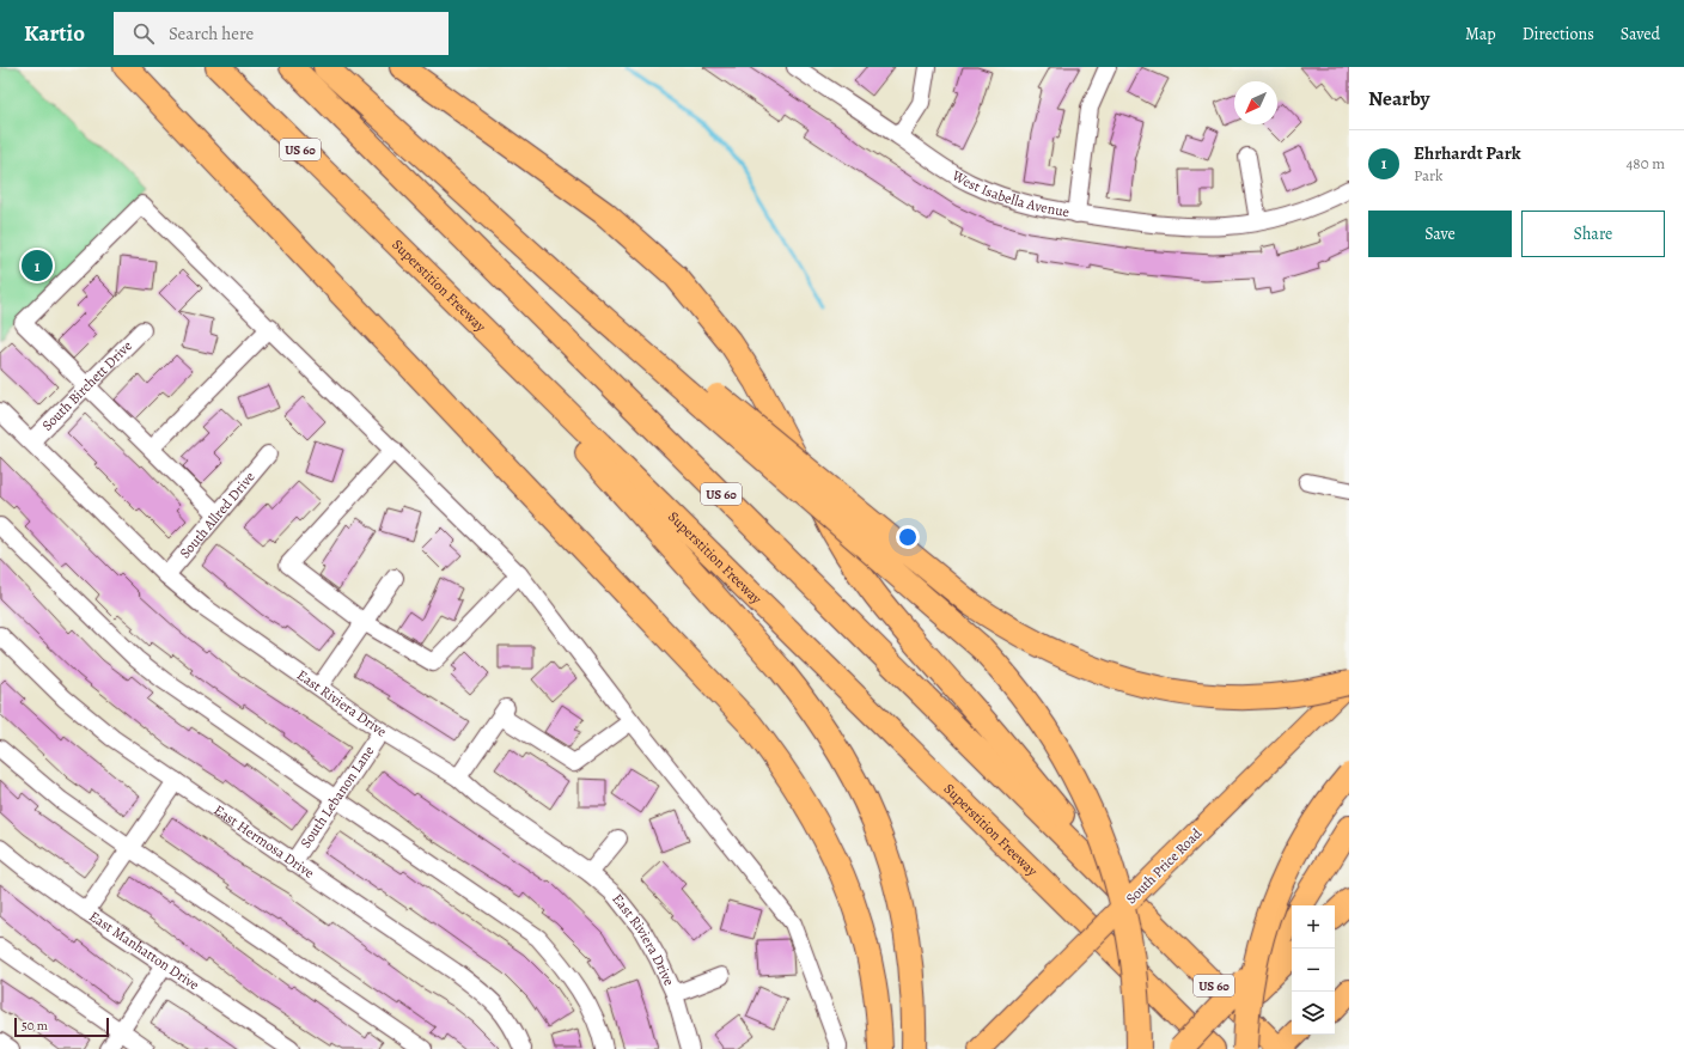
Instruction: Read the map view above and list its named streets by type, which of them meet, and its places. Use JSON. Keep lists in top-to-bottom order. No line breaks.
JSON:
{"streets":{"highway":["US 60","Superstition Freeway"],"main road":["South Price Road"],"street":["West Isabella Avenue","South Birchett Drive","South Allred Drive","East Riviera Drive","South Lebanon Lane","East Hermosa Drive","East Manhatton Drive"]},"crossings":[["South Birchett Drive","East Riviera Drive"],["South Allred Drive","East Riviera Drive"],["East Riviera Drive","South Lebanon Lane"],["South Lebanon Lane","East Hermosa Drive"]],"scale_bar":"50 m","north":"bottom left","page":{"header":"Kartio","search":"Search here","nav":["Map","Directions","Saved"],"heading":"Nearby","list":[{"mark":"1","name":"Ehrhardt Park","note":"Park","value":"480 m"}],"buttons":["Save","Share"],"pins":"1","map_buttons":["+","−"],"scale":"50 m"}}
